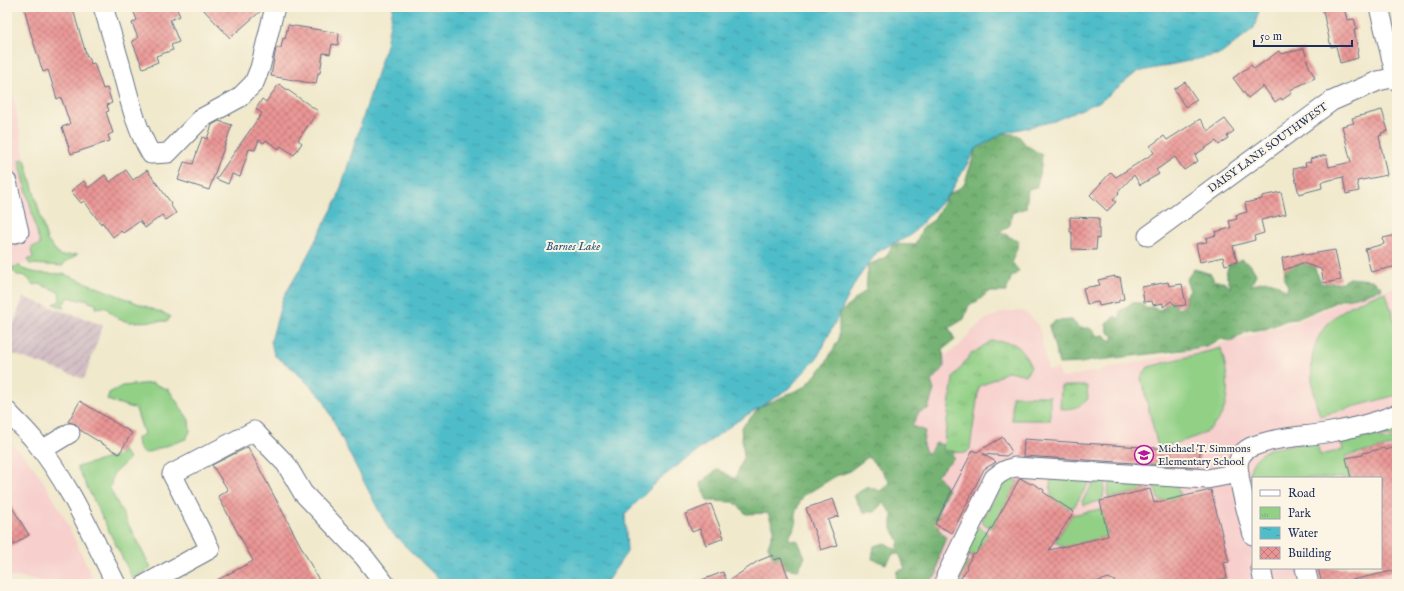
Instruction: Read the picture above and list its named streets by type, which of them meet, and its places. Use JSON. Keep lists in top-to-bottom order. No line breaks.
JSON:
{"streets":{"street":["DAISY LANE SOUTHWEST"]},"water":["Barnes Lake"],"places":{"school or university":["Michael T. Simmons Elementary School"]},"legend":["Road","Park","Water","Building"],"scale_bar":"50 m"}
